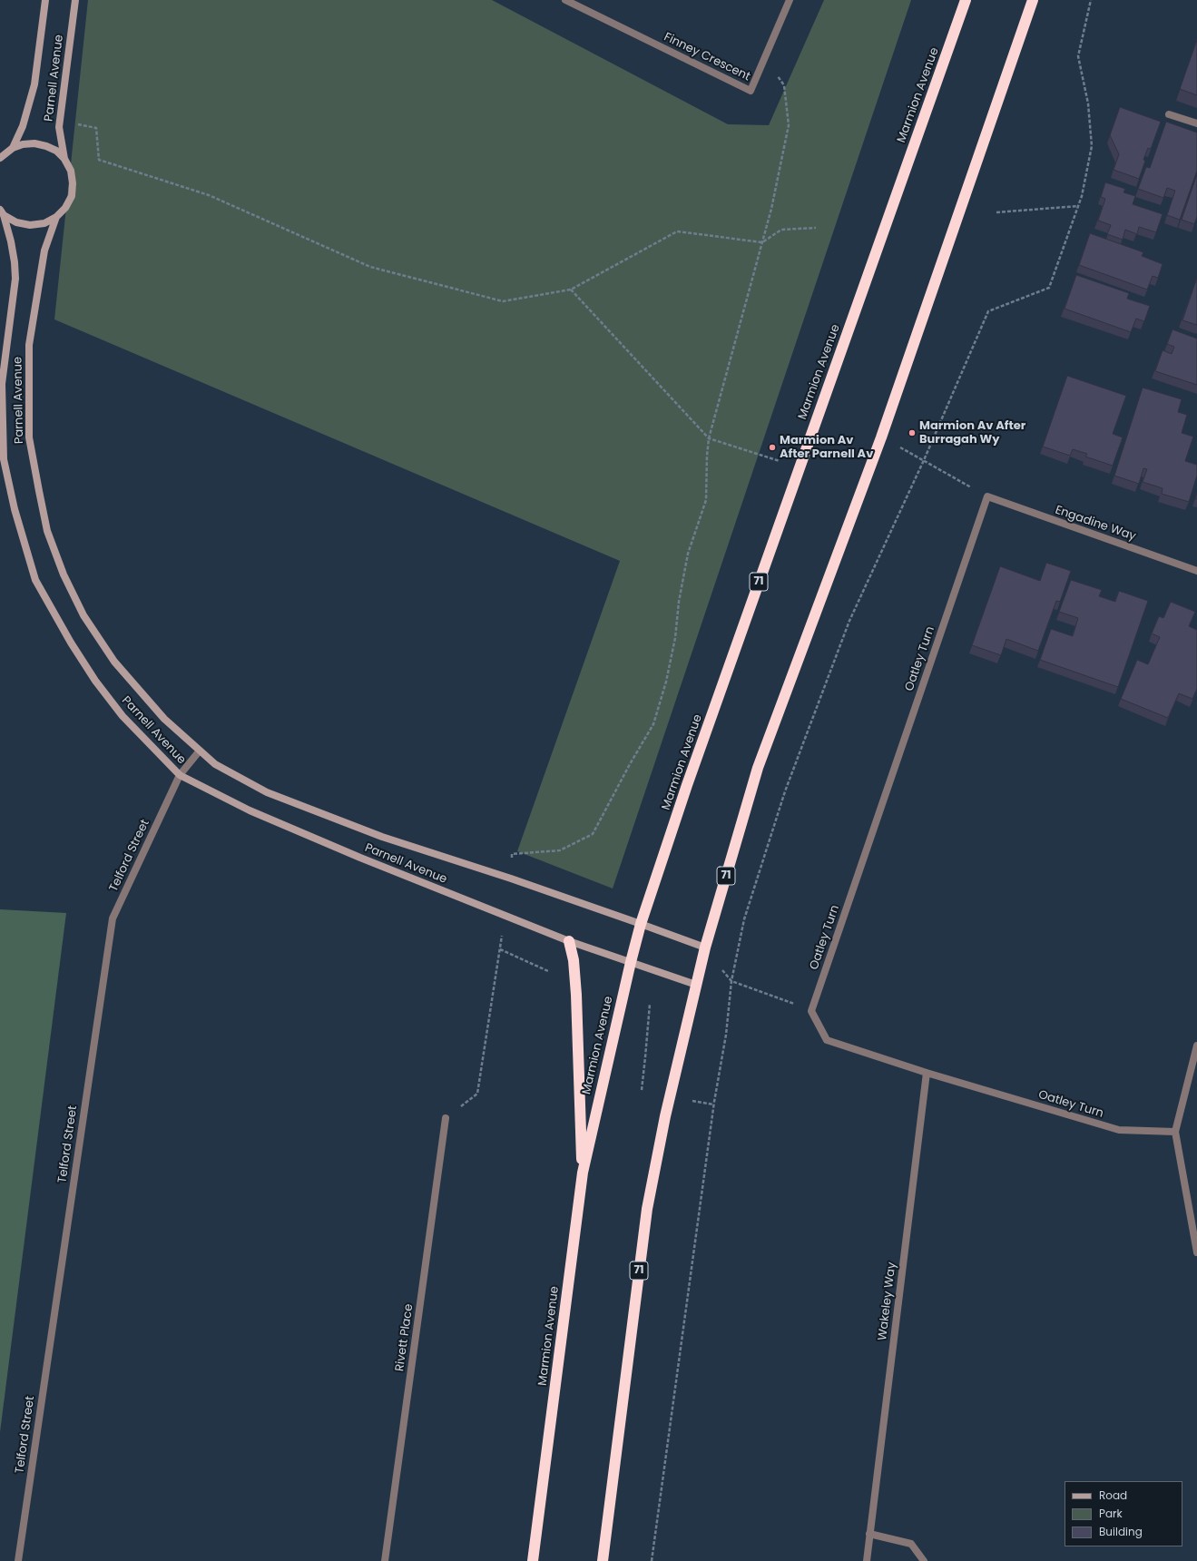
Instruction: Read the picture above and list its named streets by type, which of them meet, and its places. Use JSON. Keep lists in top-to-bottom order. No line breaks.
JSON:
{"streets":{"highway":["Marmion Avenue","71"],"street":["Finney Crescent","Parnell Avenue","Engadine Way","Oatley Turn","Telford Street","Wakeley Way","Rivett Place"]},"crossings":[["Parnell Avenue","Marmion Avenue"],["Parnell Avenue","71"],["Parnell Avenue","Telford Street"],["Engadine Way","Oatley Turn"],["Oatley Turn","Wakeley Way"]],"places":["Marmion Av After Burragah Wy","Marmion Av After Parnell Av"],"legend":["Road","Park","Building"]}
